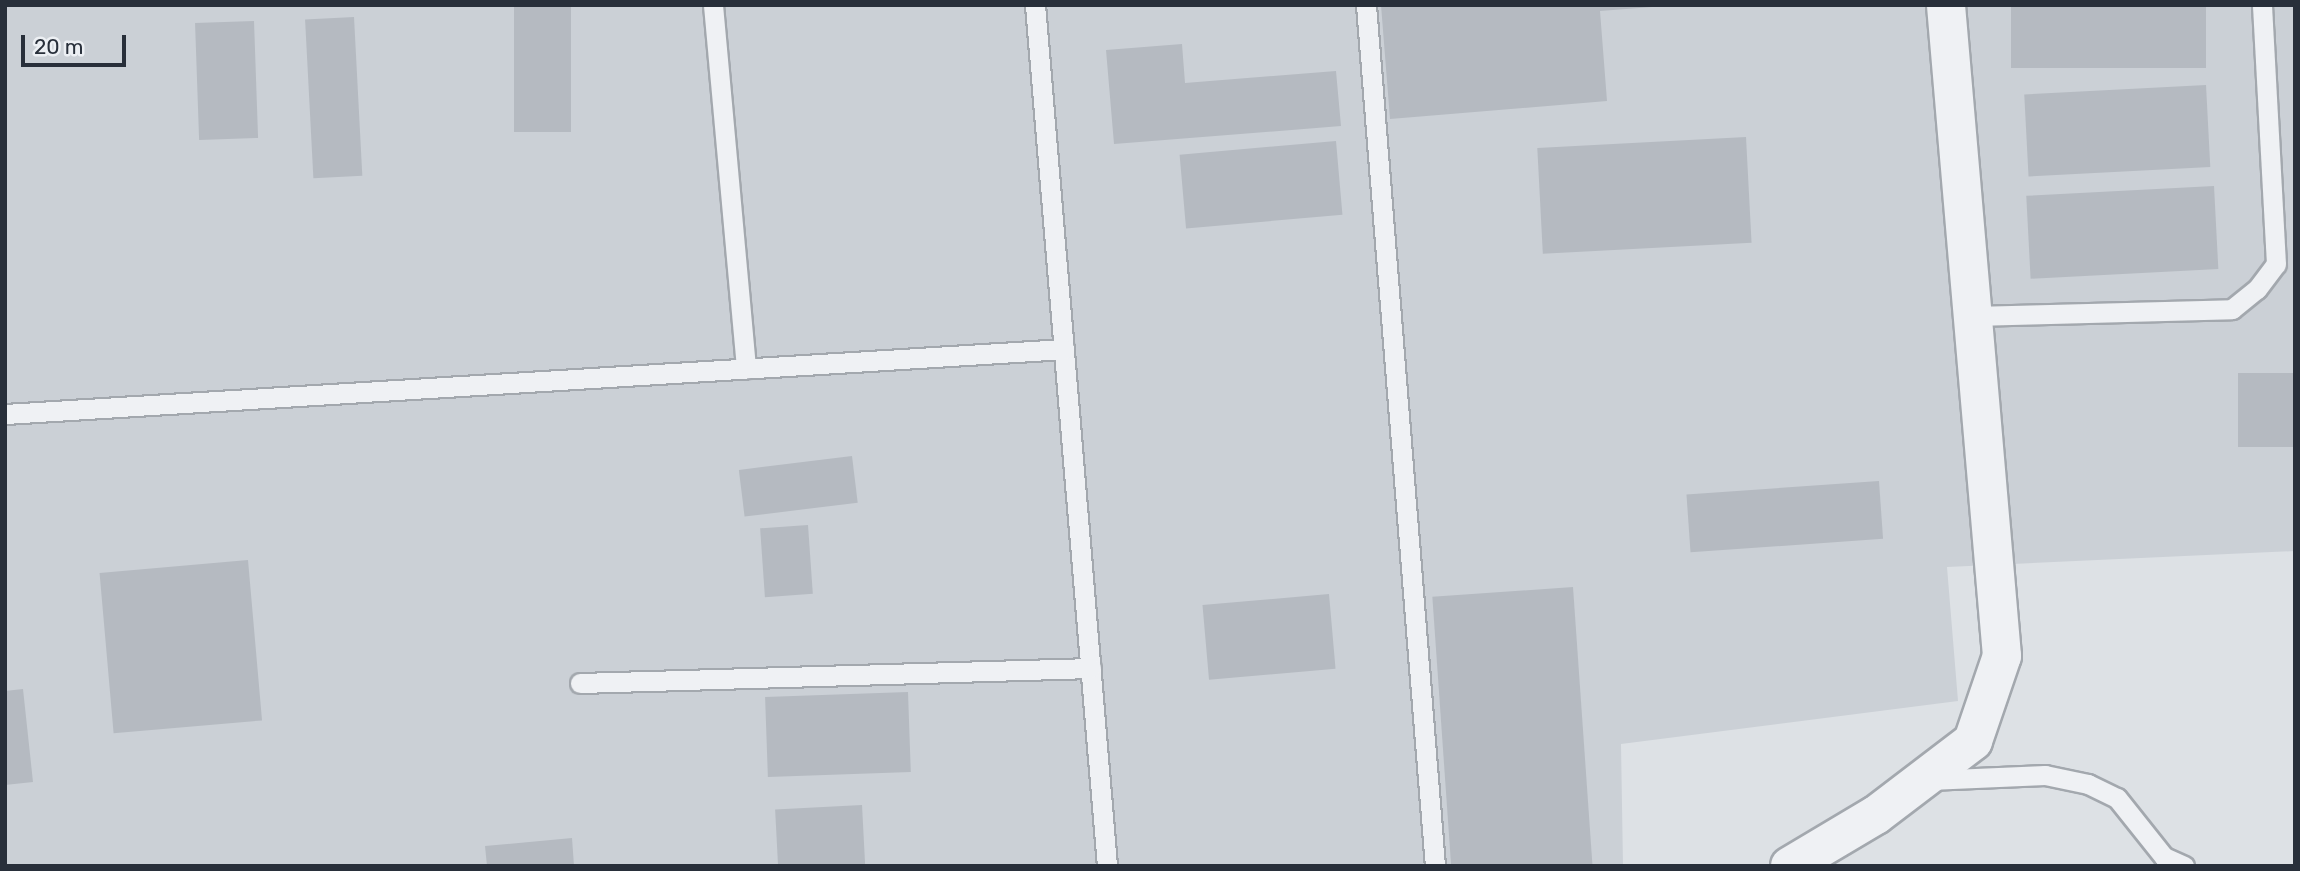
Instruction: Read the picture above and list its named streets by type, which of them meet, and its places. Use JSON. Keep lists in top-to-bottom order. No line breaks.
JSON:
{"scale_bar":"20 m"}
